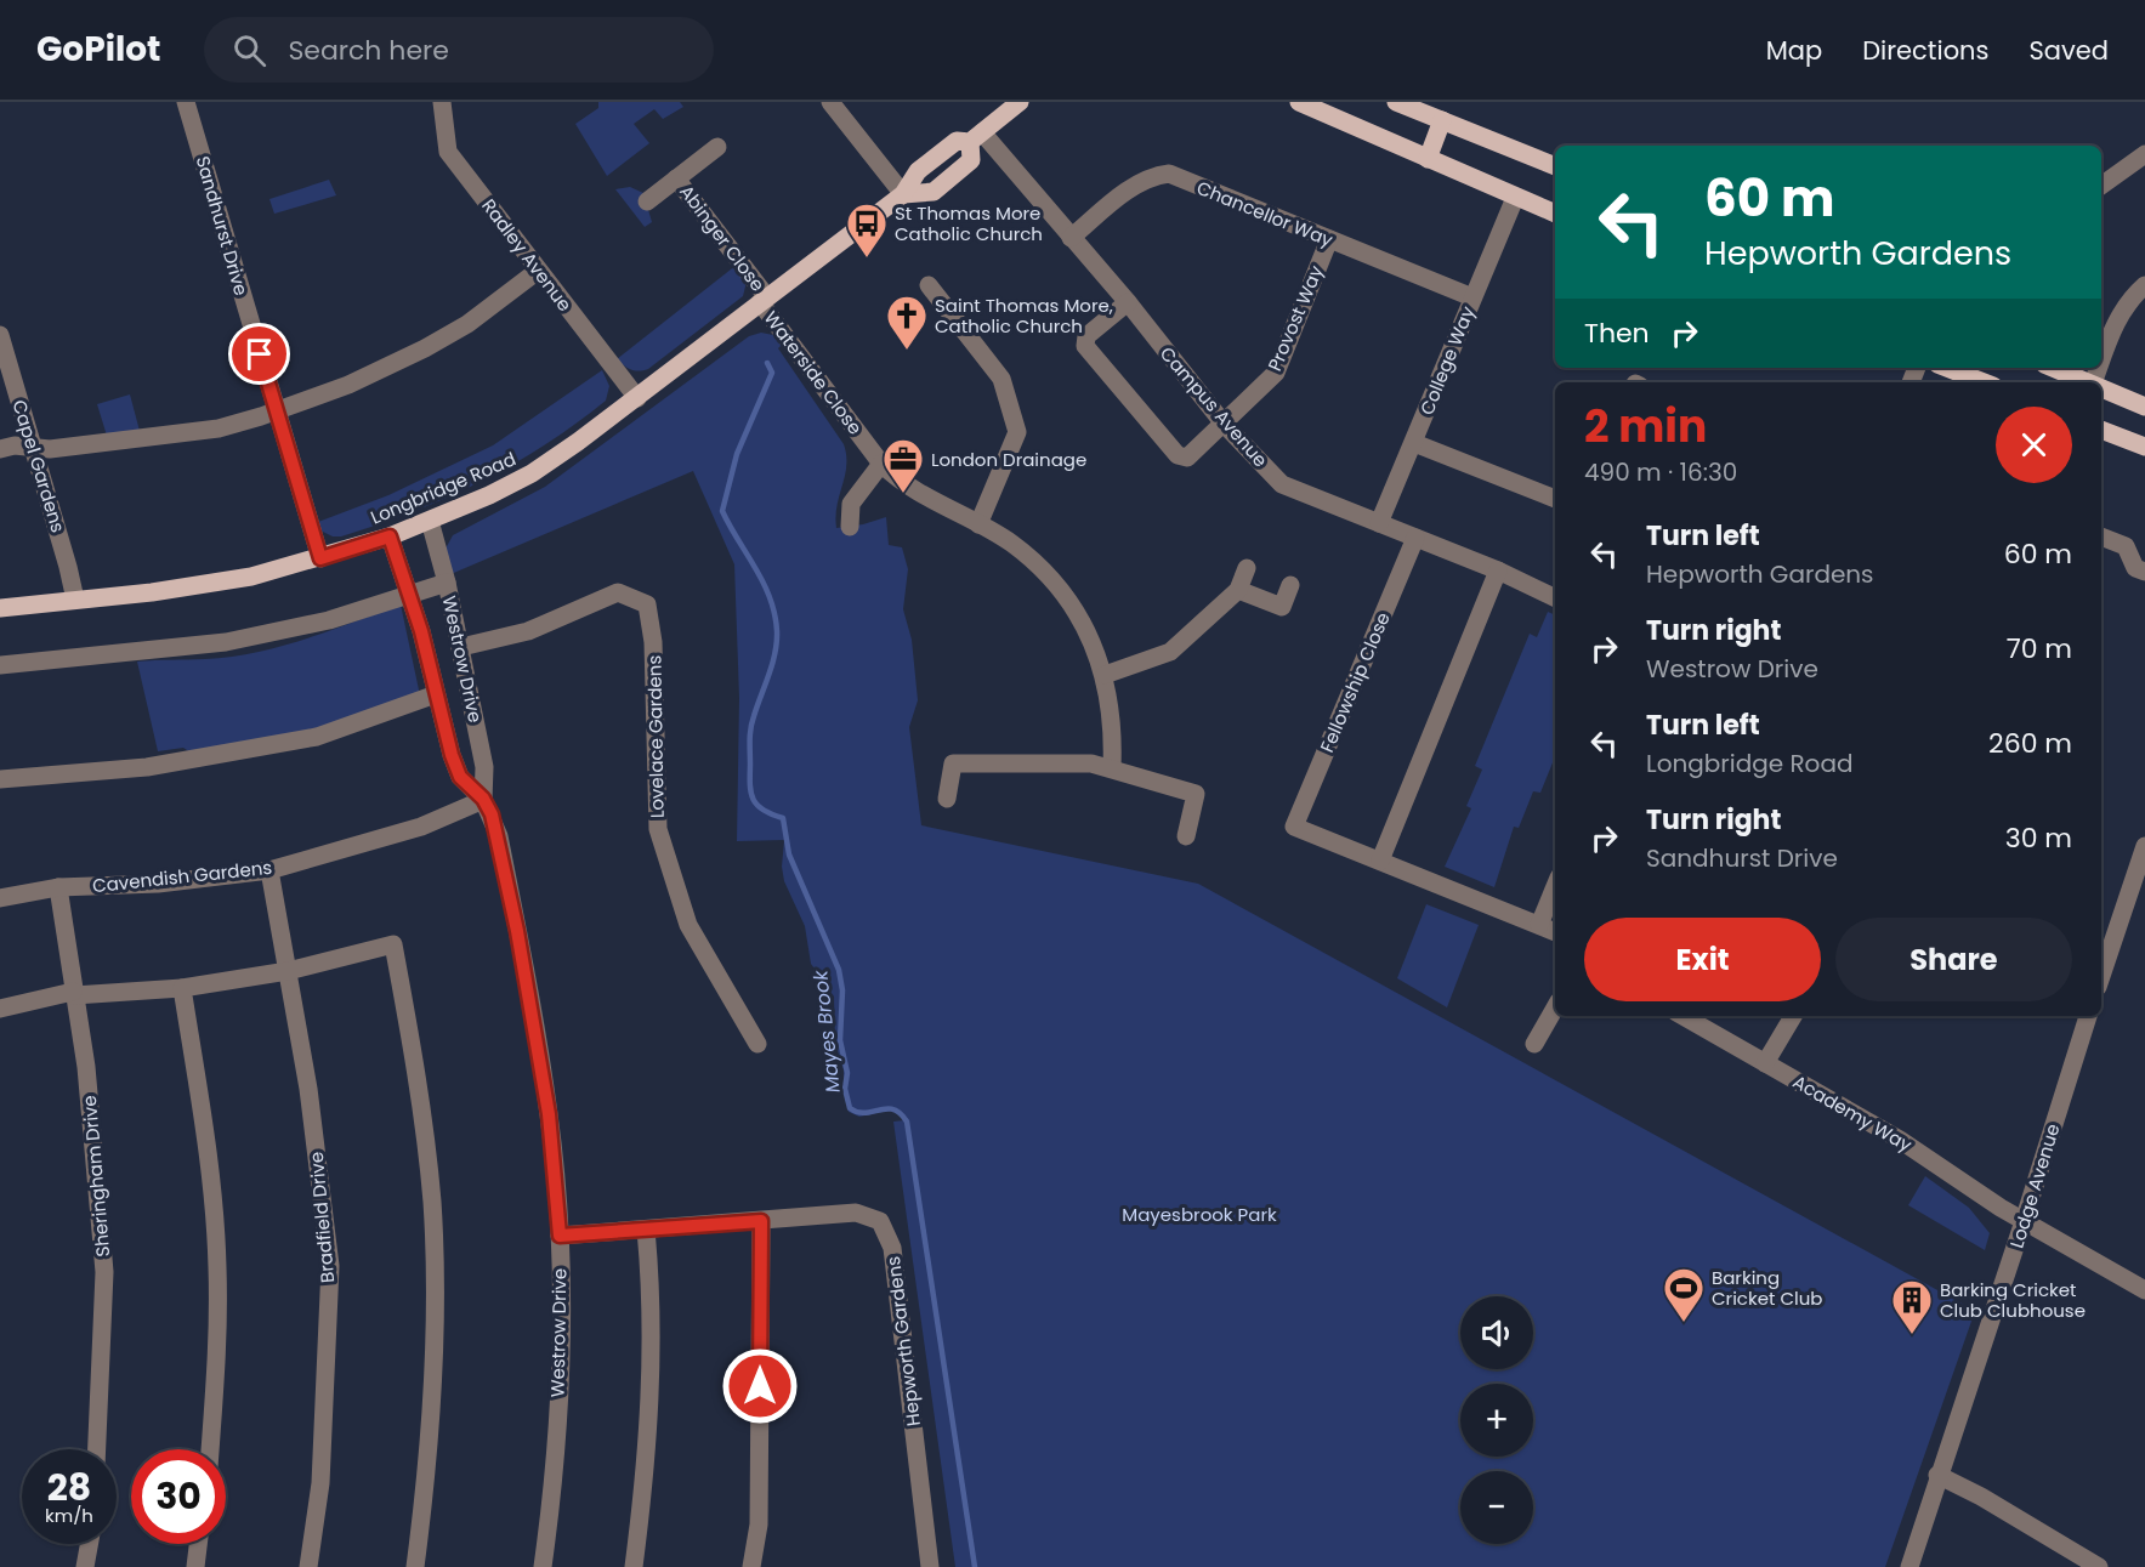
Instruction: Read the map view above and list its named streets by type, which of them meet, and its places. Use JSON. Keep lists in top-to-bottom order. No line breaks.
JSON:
{"streets":{"main road":["Longbridge Road"],"street":["Chancellor Way","Sandhurst Drive","Abinger Close","Radley Avenue","Provost Way","College Way","Waterside Close","Campus Avenue","Capel Gardens","Westrow Drive","Fellowship Close","Lovelace Gardens","Cavendish Gardens","Academy Way","Sheringham Drive","Lodge Avenue","Bradfield Drive","Hepworth Gardens"]},"crossings":[["Chancellor Way","Provost Way"],["Chancellor Way","College Way"],["Chancellor Way","Campus Avenue"],["Sandhurst Drive","Longbridge Road"],["Abinger Close","Waterside Close"],["Abinger Close","Longbridge Road"],["Radley Avenue","Longbridge Road"],["Provost Way","Campus Avenue"],["College Way","Campus Avenue"],["Waterside Close","Longbridge Road"],["Campus Avenue","Longbridge Road"],["Campus Avenue","Fellowship Close"],["Capel Gardens","Longbridge Road"],["Longbridge Road","Westrow Drive"],["Westrow Drive","Lovelace Gardens"],["Westrow Drive","Cavendish Gardens"],["Westrow Drive","Hepworth Gardens"],["Cavendish Gardens","Sheringham Drive"],["Cavendish Gardens","Bradfield Drive"],["Academy Way","Lodge Avenue"]],"water":["Mayes Brook"],"parks":["Mayesbrook Park"],"places":{"bus stop":["St Thomas More Catholic Church"],"church":["Saint Thomas More, Catholic Church"],"office":["London Drainage"],"sports":["Barking Cricket Club"],"building":["Barking Cricket Club Clubhouse"]},"page":{"header":"GoPilot","search":"Search here","nav":["Map","Directions","Saved"],"turn":["60 m","Hepworth Gardens"],"then":"Then","heading":["2 min","490 m · 16:30"],"list":[{"name":"Turn left","note":"Hepworth Gardens","value":"60 m"},{"name":"Turn right","note":"Westrow Drive","value":"70 m"},{"name":"Turn left","note":"Longbridge Road","value":"260 m"},{"name":"Turn right","note":"Sandhurst Drive","value":"30 m"}],"buttons":["Exit","Share"],"map_buttons":["+","−"],"speed":"28 km/h","limit":"30"}}
